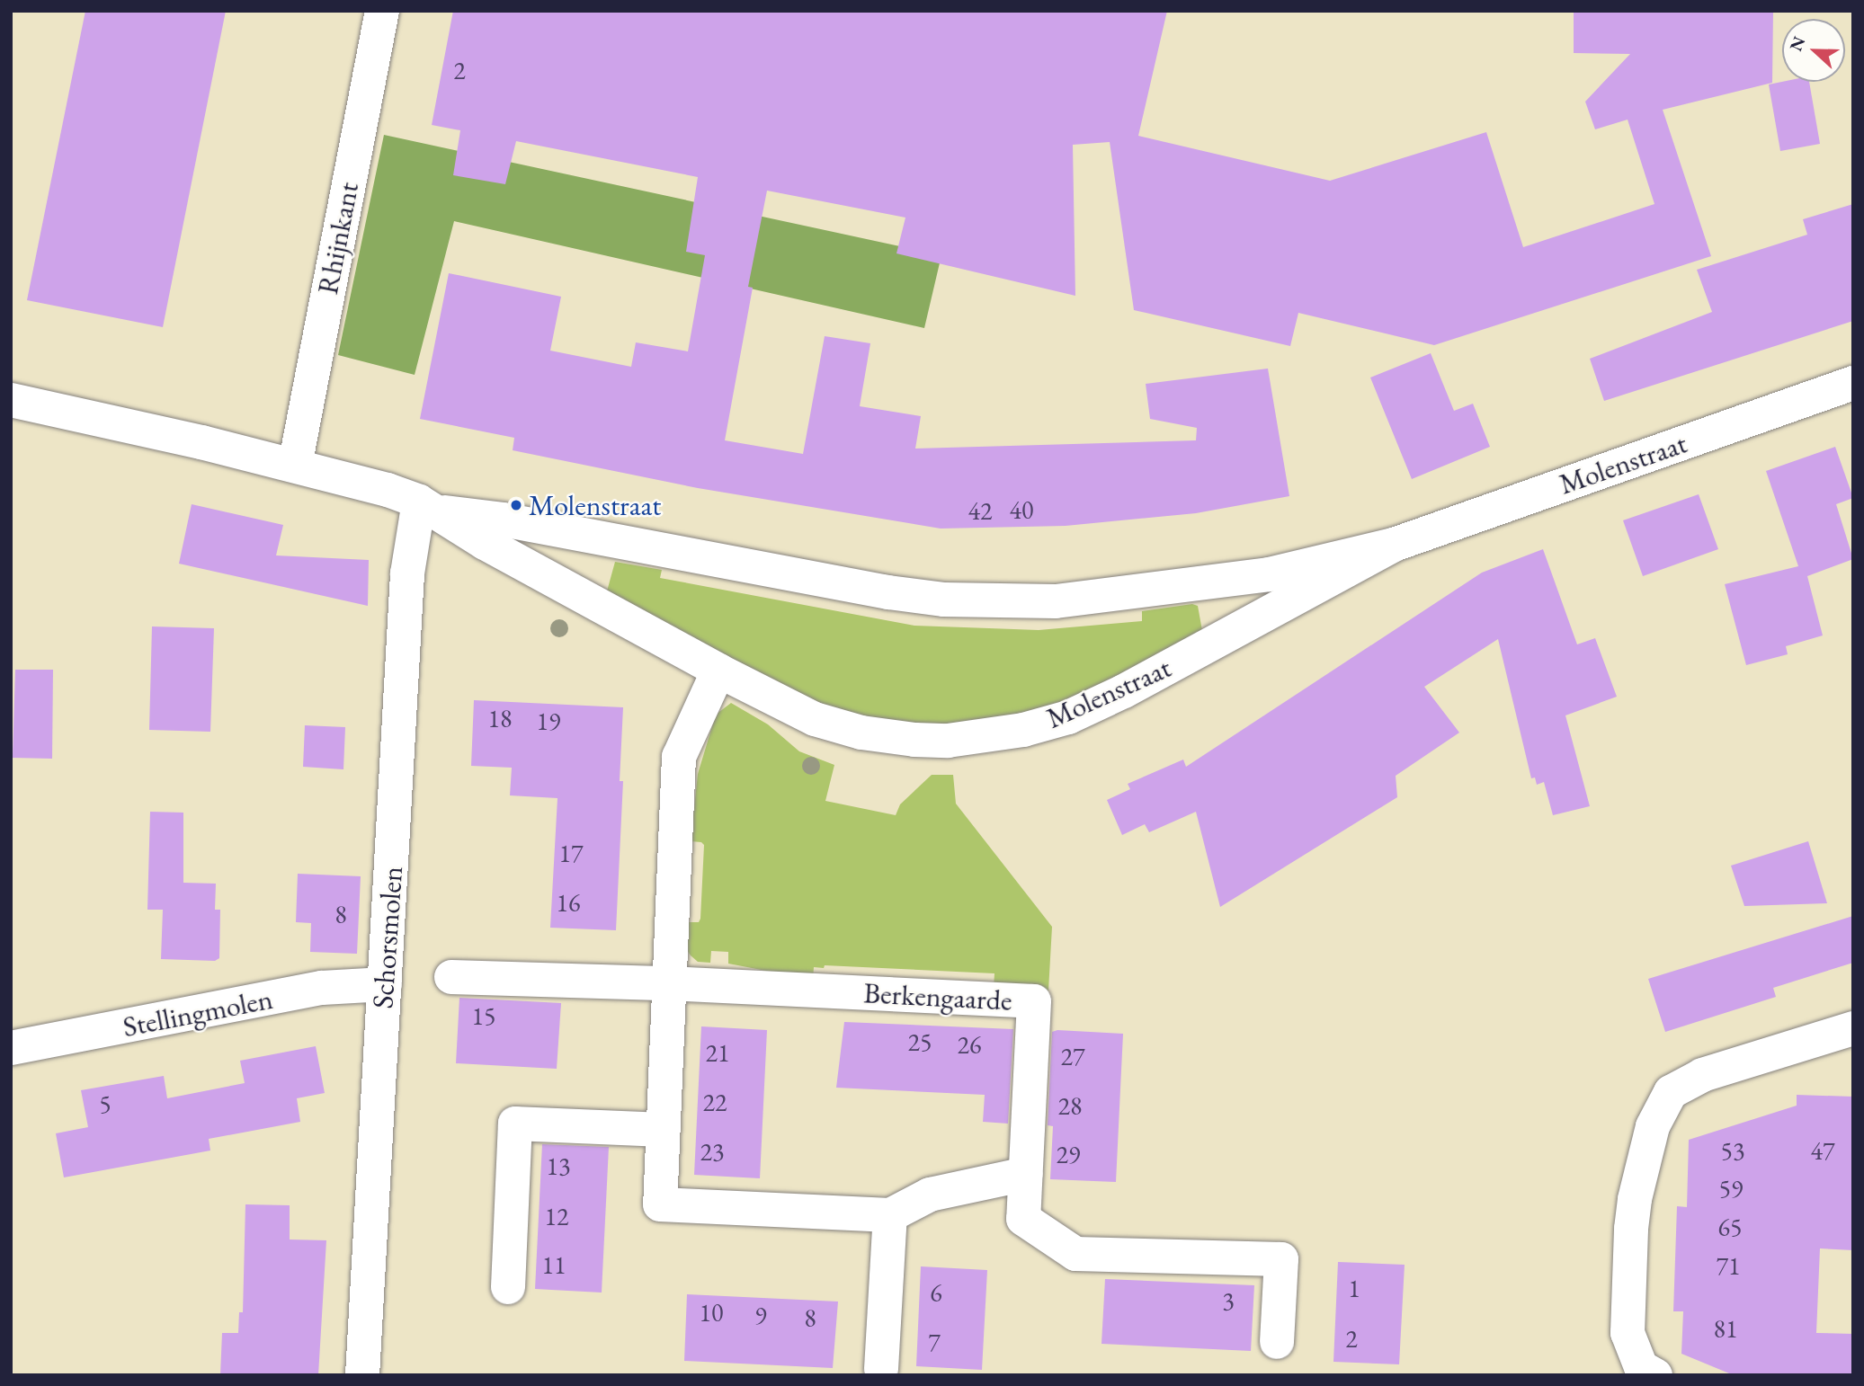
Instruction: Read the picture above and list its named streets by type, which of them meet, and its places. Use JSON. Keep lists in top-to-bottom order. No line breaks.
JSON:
{"streets":{"street":["Rhijnkant","Molenstraat","Schorsmolen","Berkengaarde","Stellingmolen"]},"crossings":[["Rhijnkant","Molenstraat"],["Molenstraat","Schorsmolen"],["Schorsmolen","Stellingmolen"]],"places":["Molenstraat"],"house_numbers":["2","40","42","18","19","17","16","8","15","25","26","21","27","22","5","28","53","47","23","29","13","59","12","65","11","71","1","6","3","10","9","8","81","2","7"],"north":"left"}
